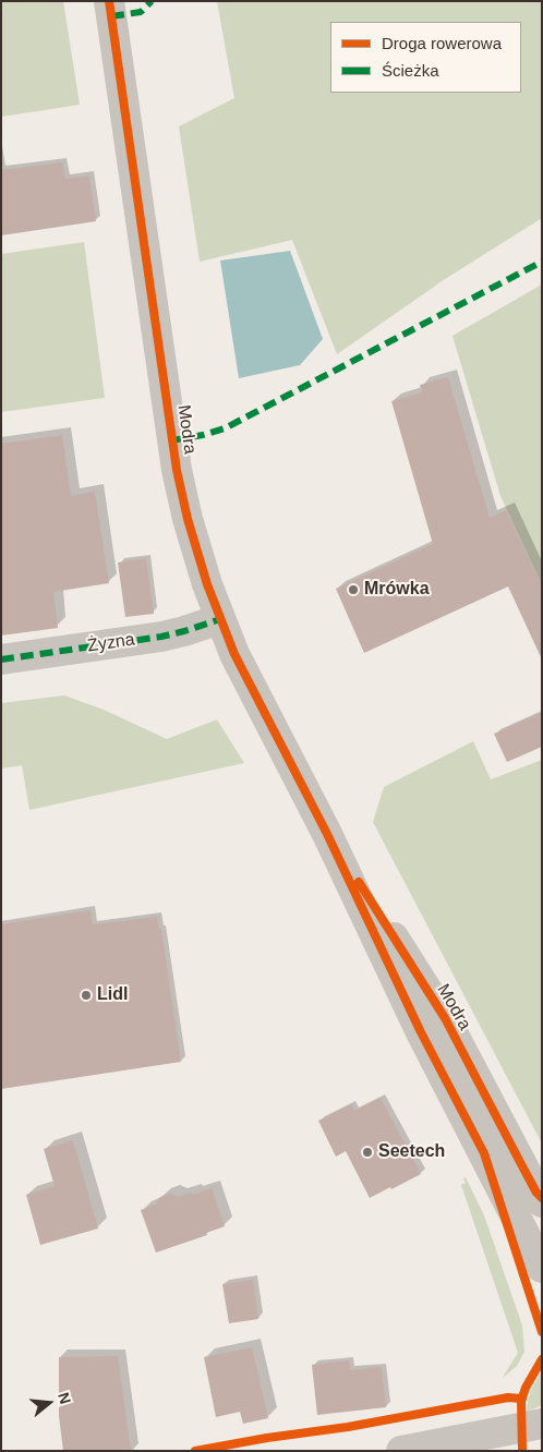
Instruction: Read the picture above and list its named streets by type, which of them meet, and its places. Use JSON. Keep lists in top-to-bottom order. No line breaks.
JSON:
{"streets":{"street":["Modra","Żyzna"]},"crossings":[["Modra","Żyzna"]],"places":["Mrówka","Lidl","Seetech"],"legend":["Droga rowerowa","Ścieżka"],"north":"right"}
